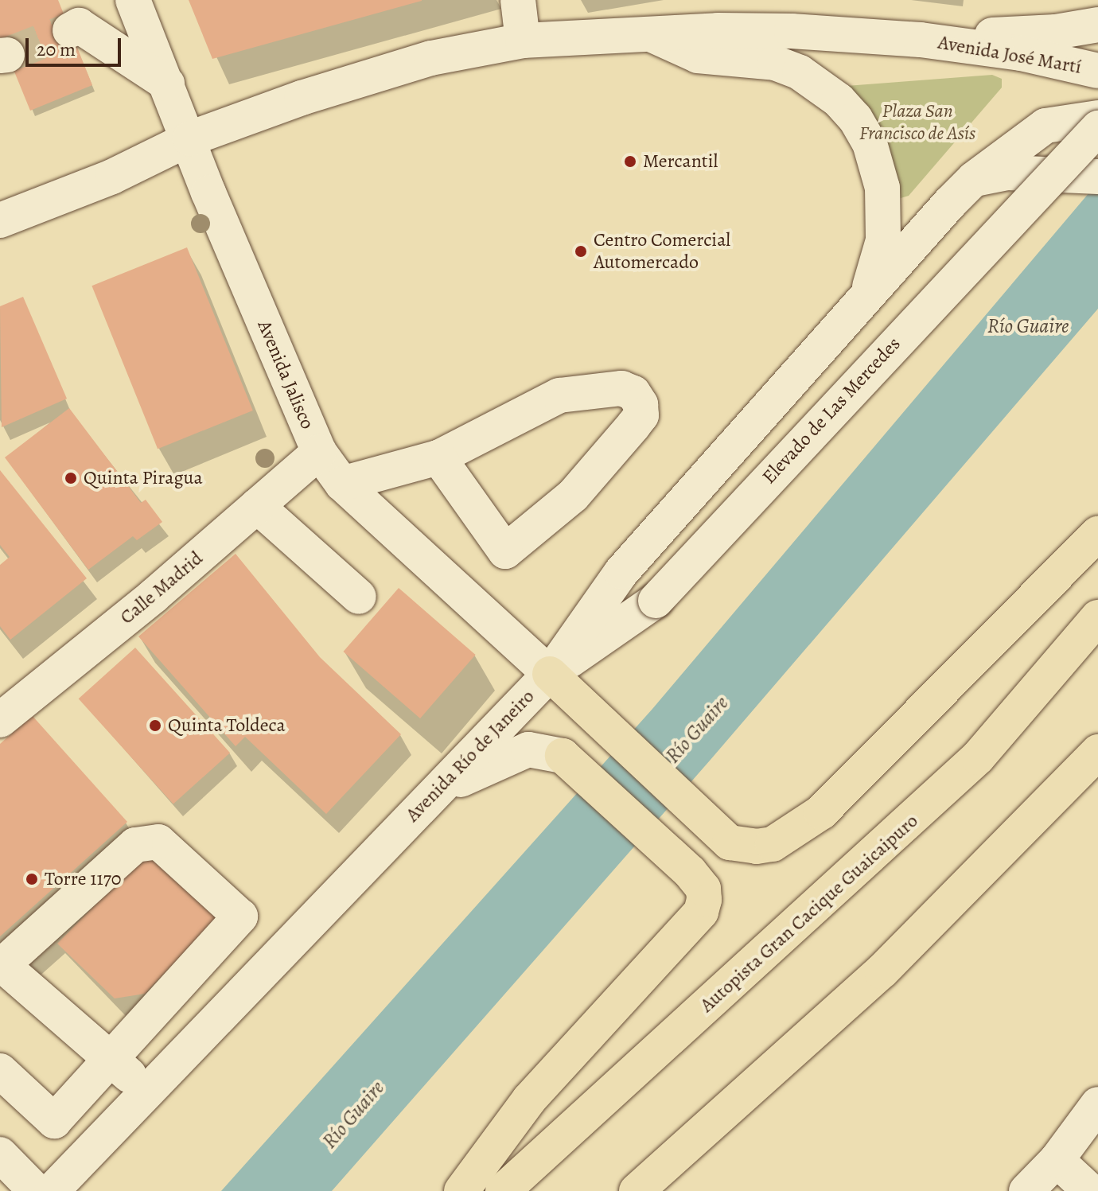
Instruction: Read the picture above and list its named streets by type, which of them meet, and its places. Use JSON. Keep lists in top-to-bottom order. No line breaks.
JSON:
{"streets":{"highway":["Autopista Gran Cacique Guaicaipuro"],"street":["Avenida José Martí","Avenida Jalisco","Elevado de Las Mercedes","Calle Madrid","Avenida Río de Janeiro"]},"crossings":[["Avenida Jalisco","Elevado de Las Mercedes"],["Avenida Jalisco","Calle Madrid"],["Avenida Jalisco","Avenida Río de Janeiro"],["Elevado de Las Mercedes","Avenida Río de Janeiro"]],"water":["Río Guaire"],"parks":["Plaza San Francisco de Asís"],"places":["Mercantil","Centro Comercial Automercado","Quinta Piragua","Quinta Toldeca","Torre 1170"],"scale_bar":"20 m"}
